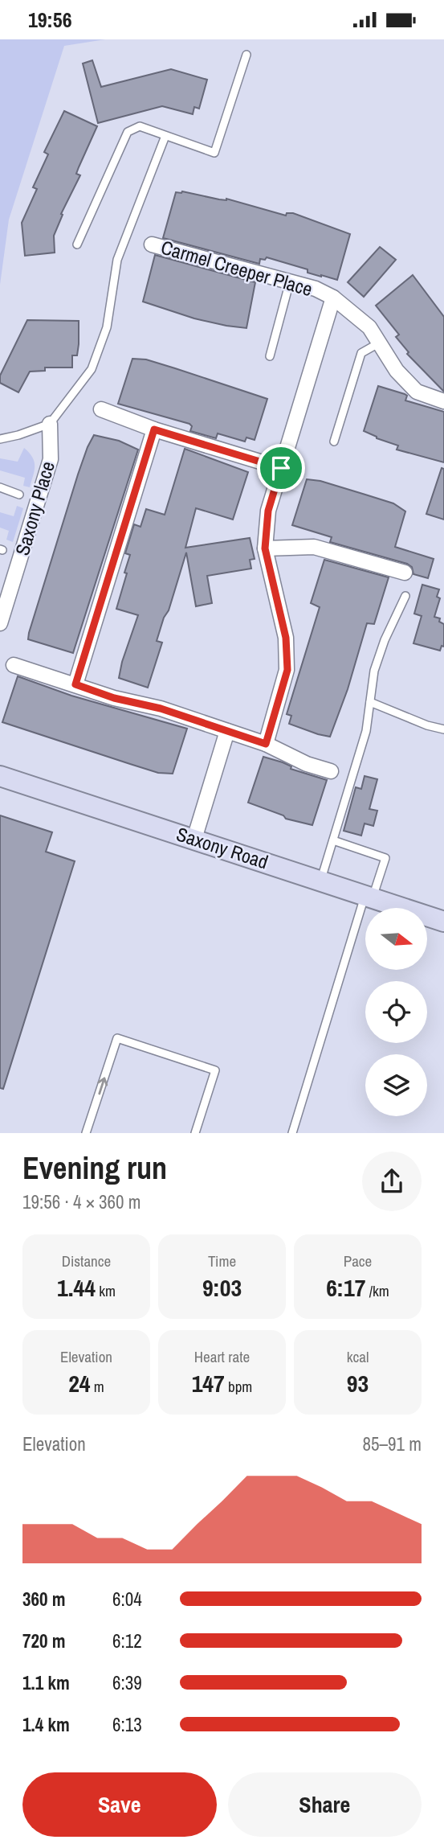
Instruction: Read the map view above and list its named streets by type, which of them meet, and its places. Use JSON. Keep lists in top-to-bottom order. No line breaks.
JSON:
{"streets":{"street":["Carmel Creeper Place","Saxony Place","Saxony Road"]},"north":"right","page":{"status":"19:56","heading":["Evening run","19:56 · 4 × 360 m"],"stats":[["Distance","1.44 km"],["Time","9:03"],["Pace","6:17 /km"],["Elevation","24 m"],["Heart rate","147 bpm"],["kcal","93"]],"chart":["Elevation","85–91 m"],"list":[{"name":"360 m","note":"6:04"},{"name":"720 m","note":"6:12"},{"name":"1.1 km","note":"6:39"},{"name":"1.4 km","note":"6:13"}],"buttons":["Save","Share"]}}
